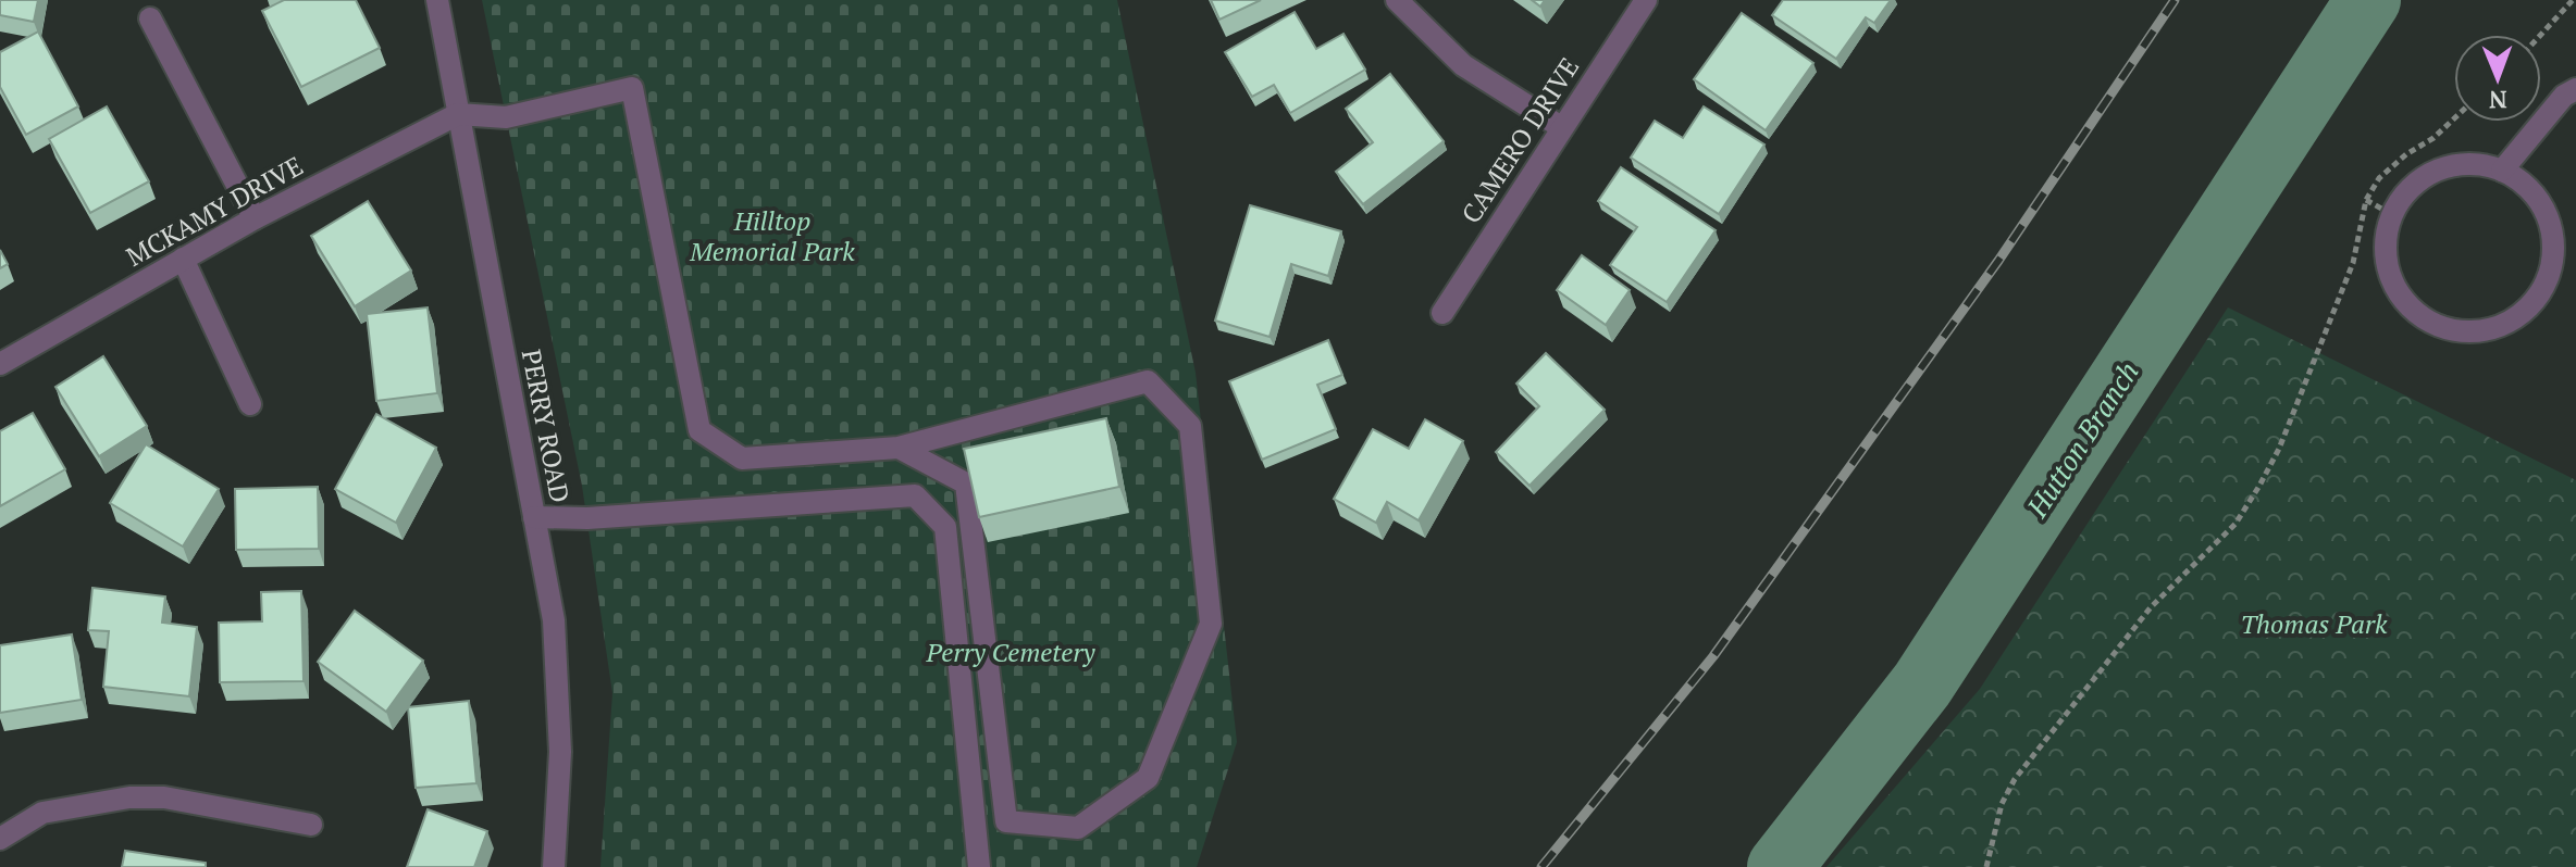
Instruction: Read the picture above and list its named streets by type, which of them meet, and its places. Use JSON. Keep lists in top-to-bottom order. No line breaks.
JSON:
{"streets":{"street":["CAMERO DRIVE","MCKAMY DRIVE","PERRY ROAD"]},"crossings":[["MCKAMY DRIVE","PERRY ROAD"]],"water":["Hutton Branch"],"parks":["Hilltop Memorial Park","Thomas Park","Perry Cemetery"],"north":"bottom"}
